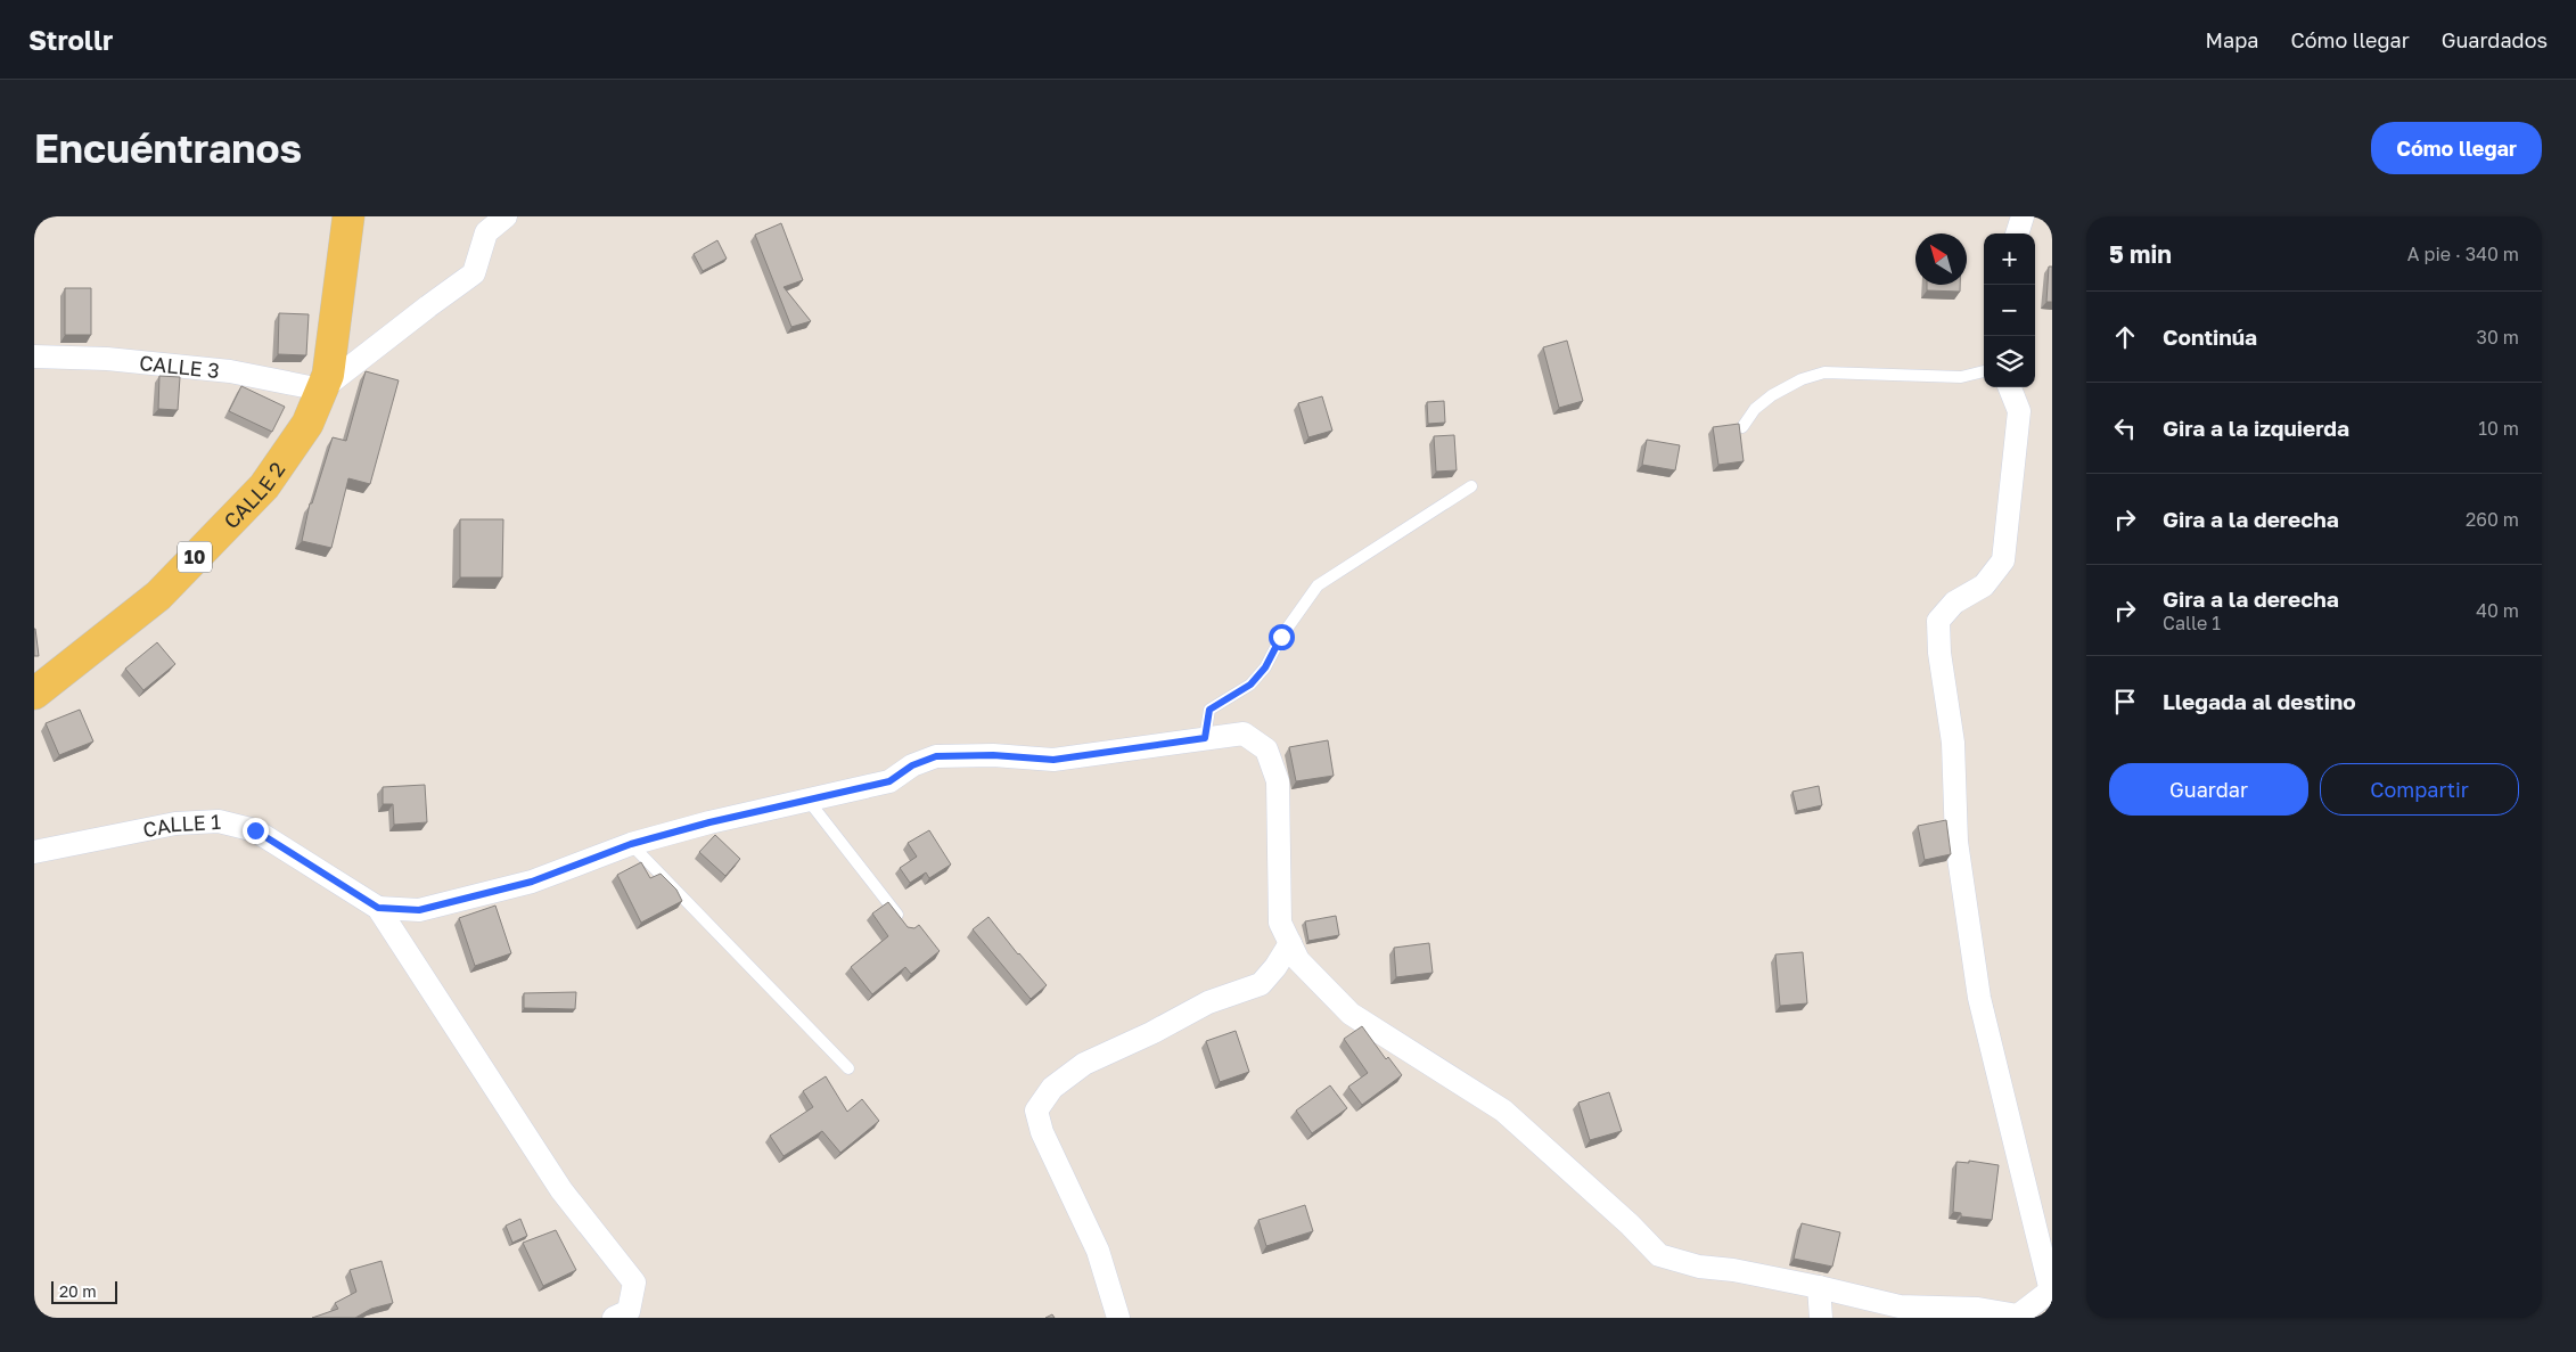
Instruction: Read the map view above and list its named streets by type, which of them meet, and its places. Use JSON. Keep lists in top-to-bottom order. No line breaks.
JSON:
{"streets":{"main road":["CALLE 2","10"],"street":["CALLE 3","CALLE 1"]},"crossings":[["CALLE 3","CALLE 2"],["CALLE 3","10"],["CALLE 2","10"]],"scale_bar":"20 m","north":"top left","page":{"header":"Strollr","nav":["Mapa","Cómo llegar","Guardados"],"buttons":["Cómo llegar",["Guardar","Compartir"]],"title":"Encuéntranos","heading":["5 min","A pie · 340 m"],"map_buttons":["+","−"],"list":[["Continúa","30 m"],["Gira a la izquierda","10 m"],["Gira a la derecha","260 m"],["Gira a la derecha","Calle 1","40 m"],"Llegada al destino"],"scale":"20 m"}}
